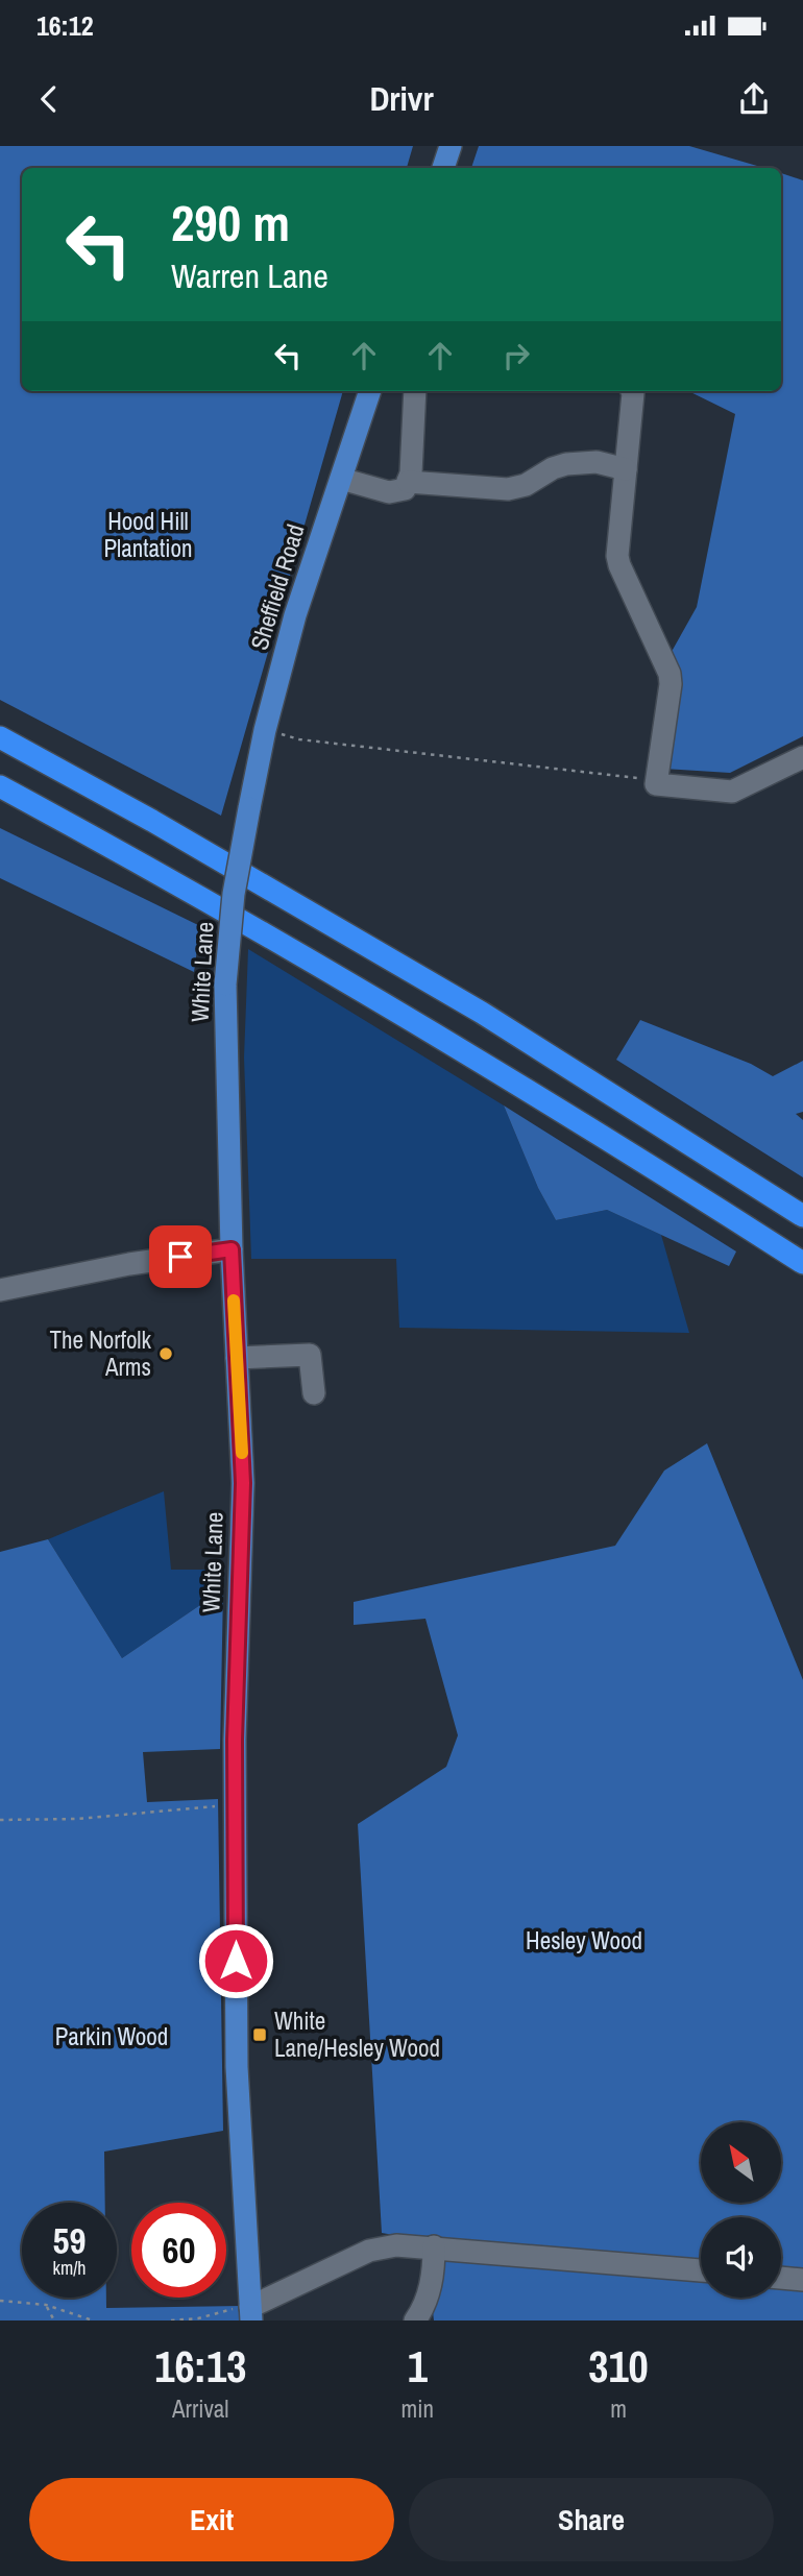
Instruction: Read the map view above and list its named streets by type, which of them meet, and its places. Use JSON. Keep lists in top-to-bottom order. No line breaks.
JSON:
{"streets":{"main road":["Sheffield Road","White Lane"]},"crossings":[["Sheffield Road","White Lane"]],"parks":["Hood Hill Plantation","Hesley Wood","Parkin Wood"],"places":{"other":["The Norfolk Arms"],"transit":["White Lane/Hesley Wood"]},"north":"top left","page":{"status":"16:12","header":"Drivr","turn":["290 m","Warren Lane"],"speed":"59 km/h","limit":"60","eta":["16:13","Arrival","1","min","310","m"],"buttons":["Exit","Share"]}}
